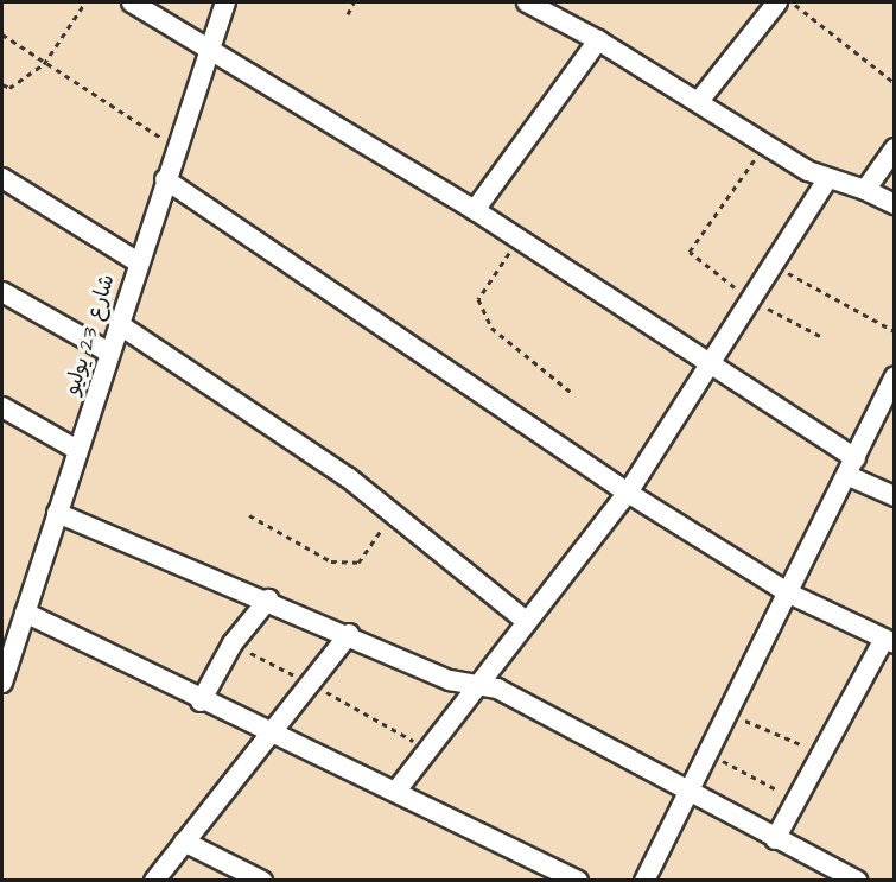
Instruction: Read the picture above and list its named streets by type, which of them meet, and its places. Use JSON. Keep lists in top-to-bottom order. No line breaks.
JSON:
{"streets":{"street":["شارع 23 يوليو"]}}
